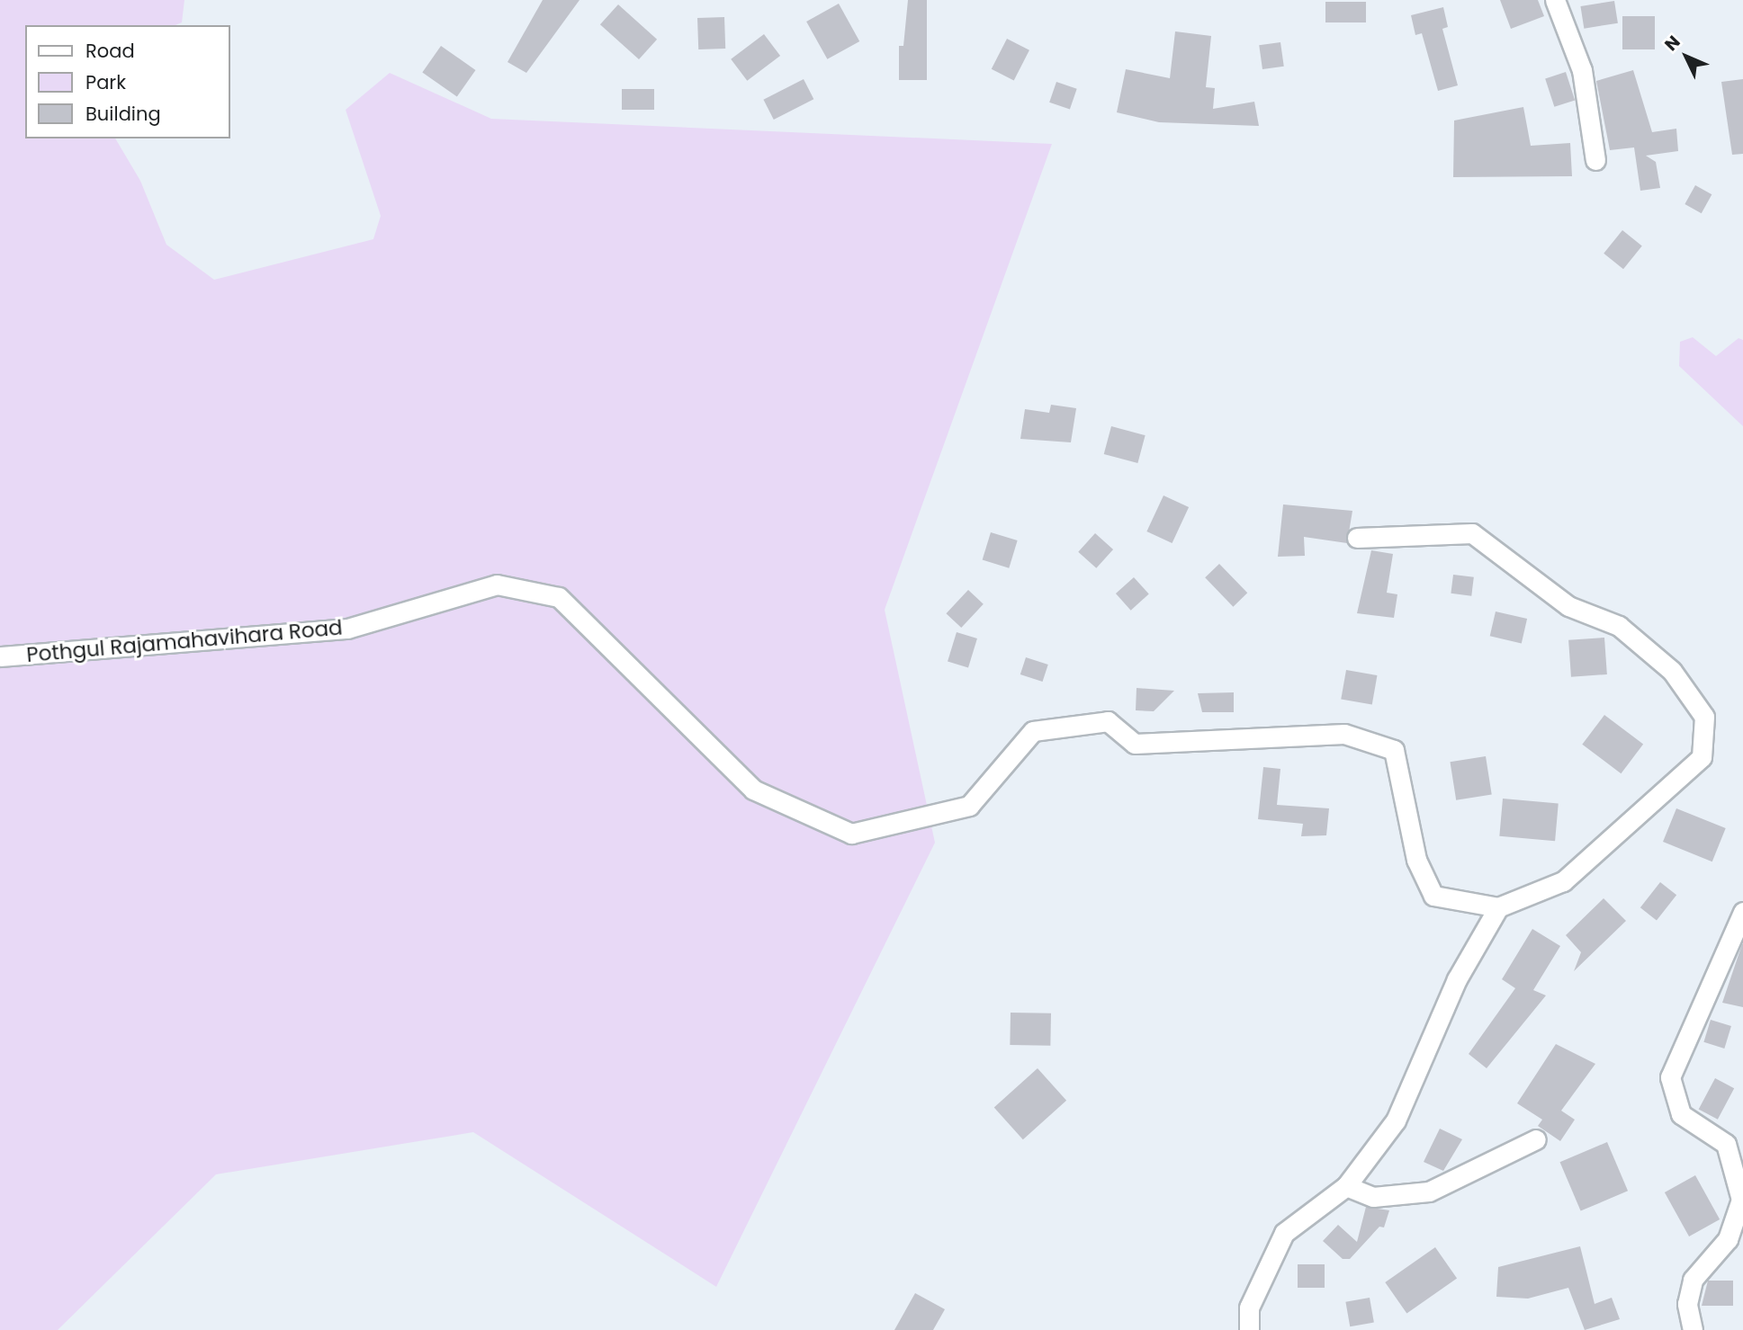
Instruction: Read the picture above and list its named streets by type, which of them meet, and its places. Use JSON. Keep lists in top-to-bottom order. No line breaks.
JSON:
{"streets":{"street":["Pothgul Rajamahavihara Road"]},"legend":["Road","Park","Building"],"north":"top left"}
